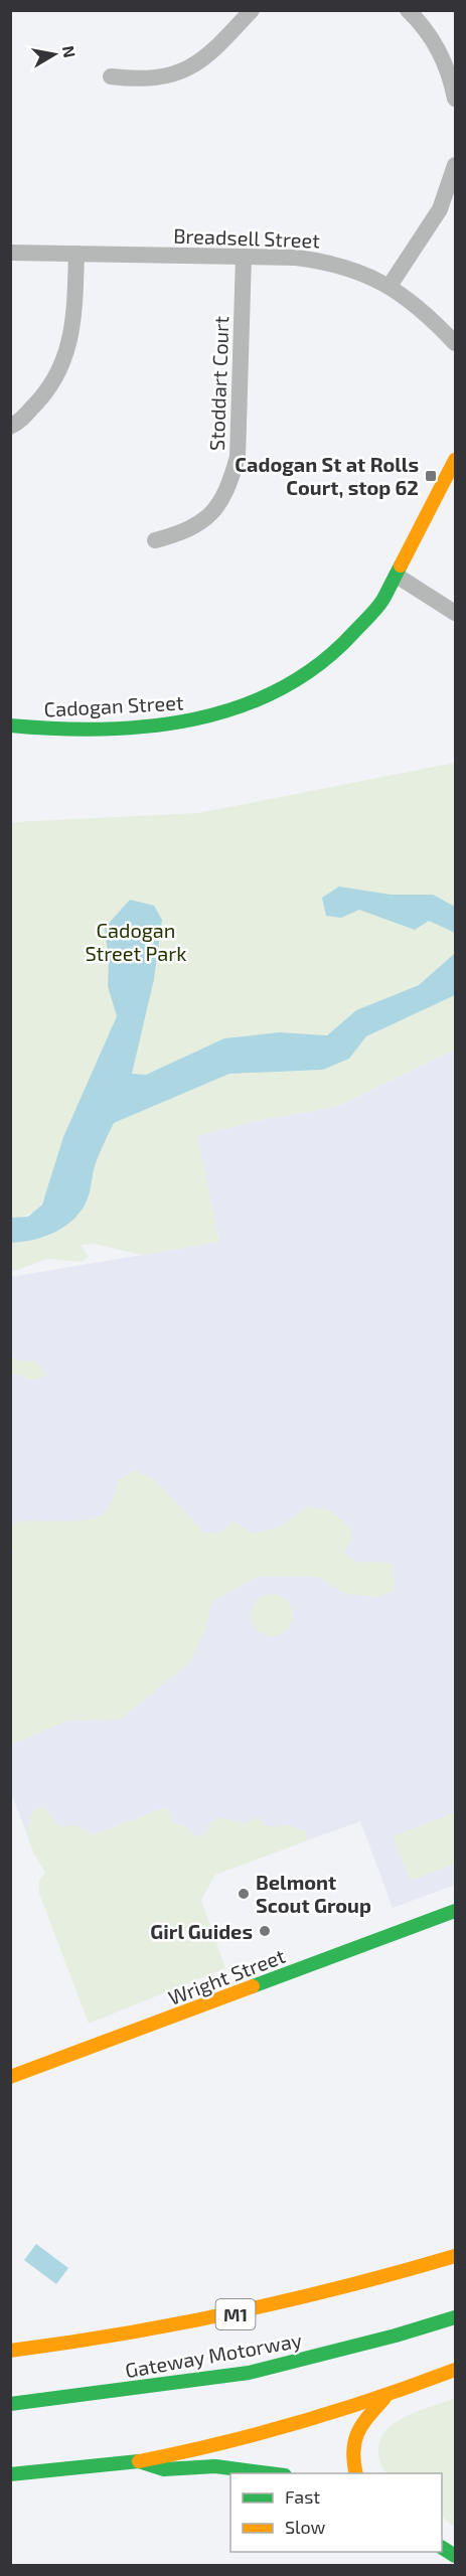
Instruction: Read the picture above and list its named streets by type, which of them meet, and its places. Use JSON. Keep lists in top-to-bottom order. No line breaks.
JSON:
{"streets":{"main road":["Cadogan Street","Wright Street","M1","Gateway Motorway"],"street":["Breadsell Street","Stoddart Court"]},"crossings":[["Breadsell Street","Stoddart Court"]],"parks":["Cadogan Street Park"],"places":{"transit":["Cadogan St at Rolls Court, stop 62"],"other":["Belmont Scout Group","Girl Guides"]},"legend":["Fast","Slow"],"north":"right"}
